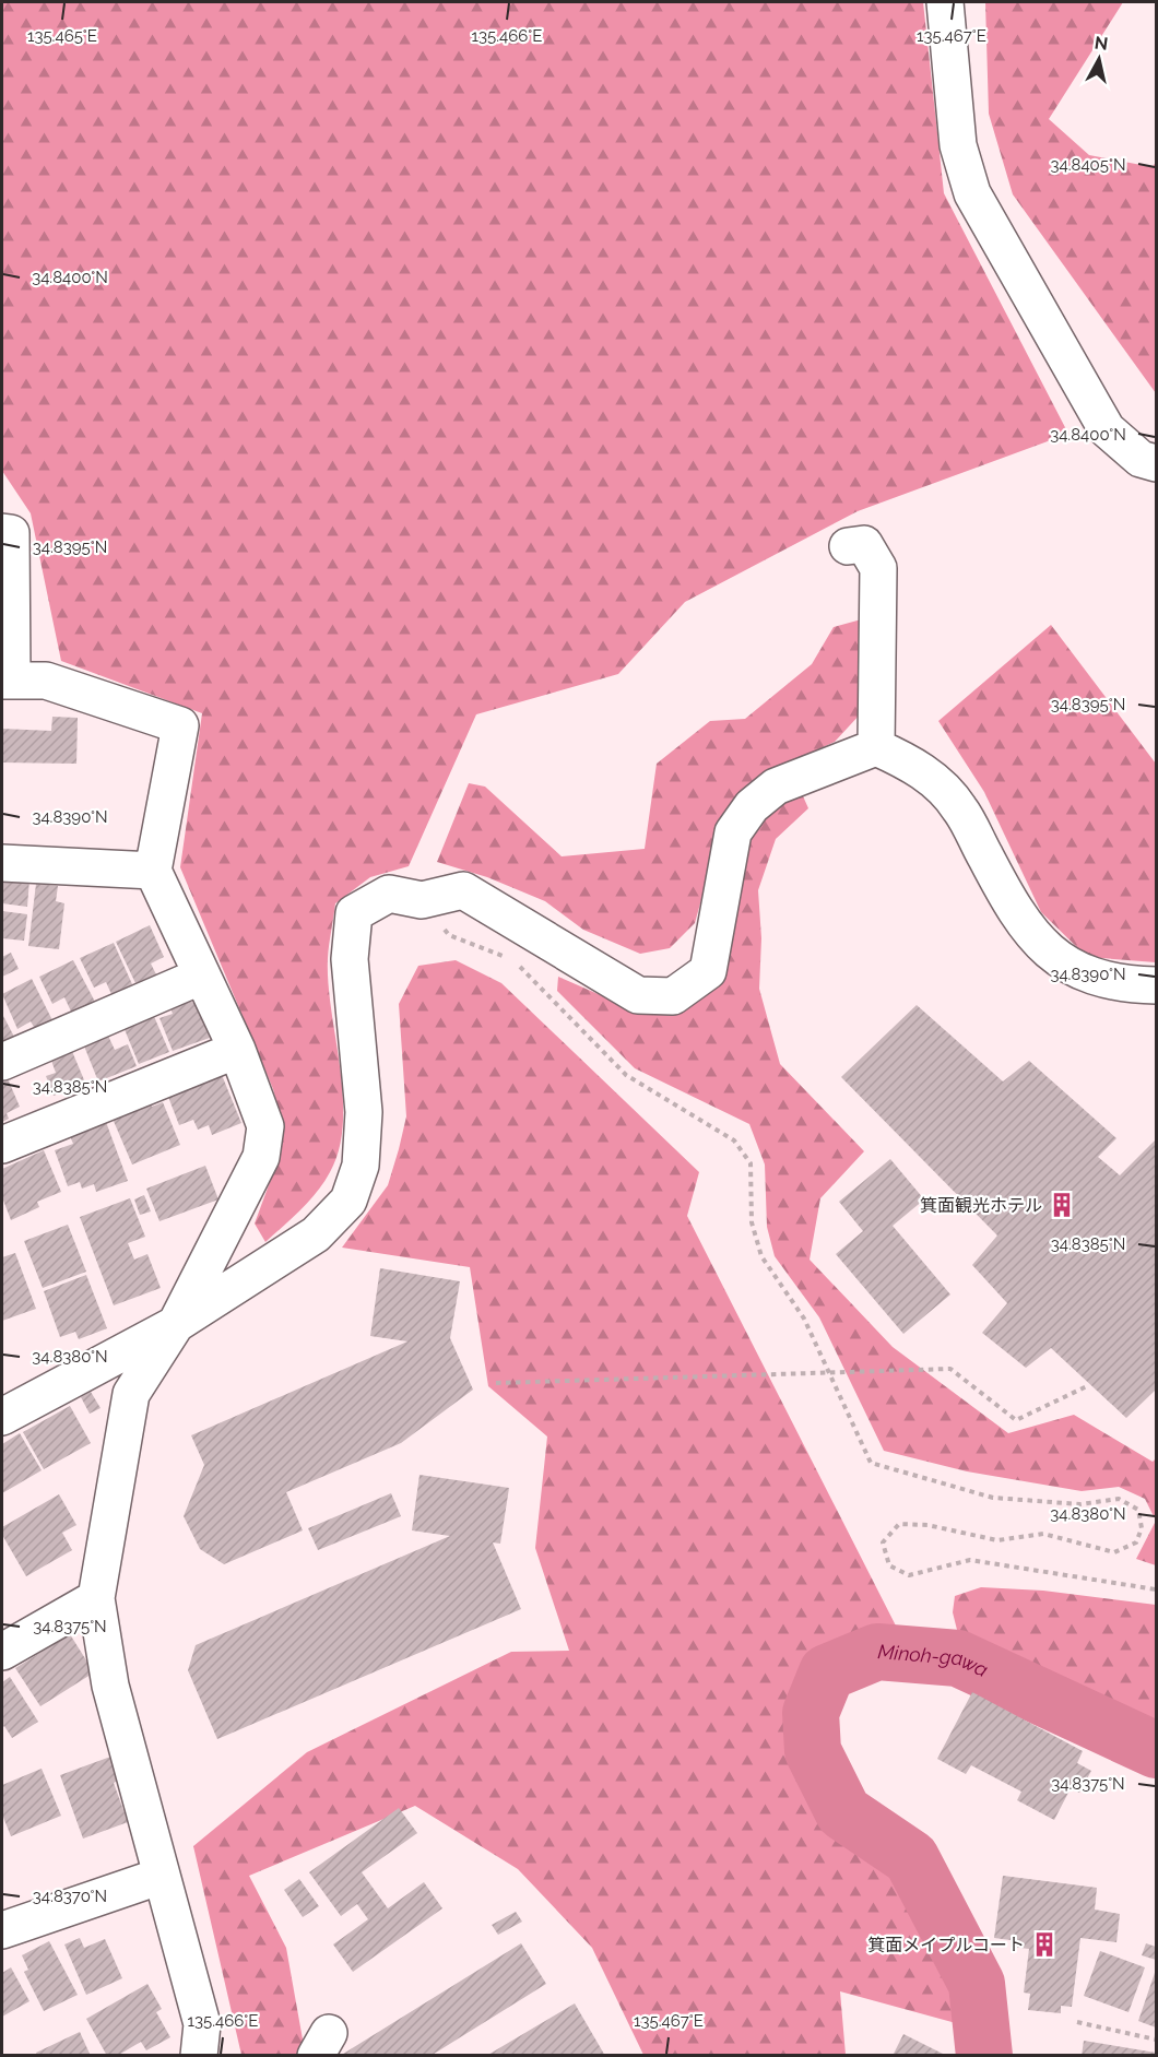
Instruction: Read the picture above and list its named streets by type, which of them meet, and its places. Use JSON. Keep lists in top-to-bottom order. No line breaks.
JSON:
{"water":["Minoh-gawa"],"places":{"building":["箕面観光ホテル","箕面メイプルコート"]},"north":"top","coordinates":["135.465°E","135.466°E","135.467°E","34.8405°N","34.8400°N","34.8395°N","34.8390°N","34.8385°N","34.8380°N","34.8375°N","34.8370°N"]}
